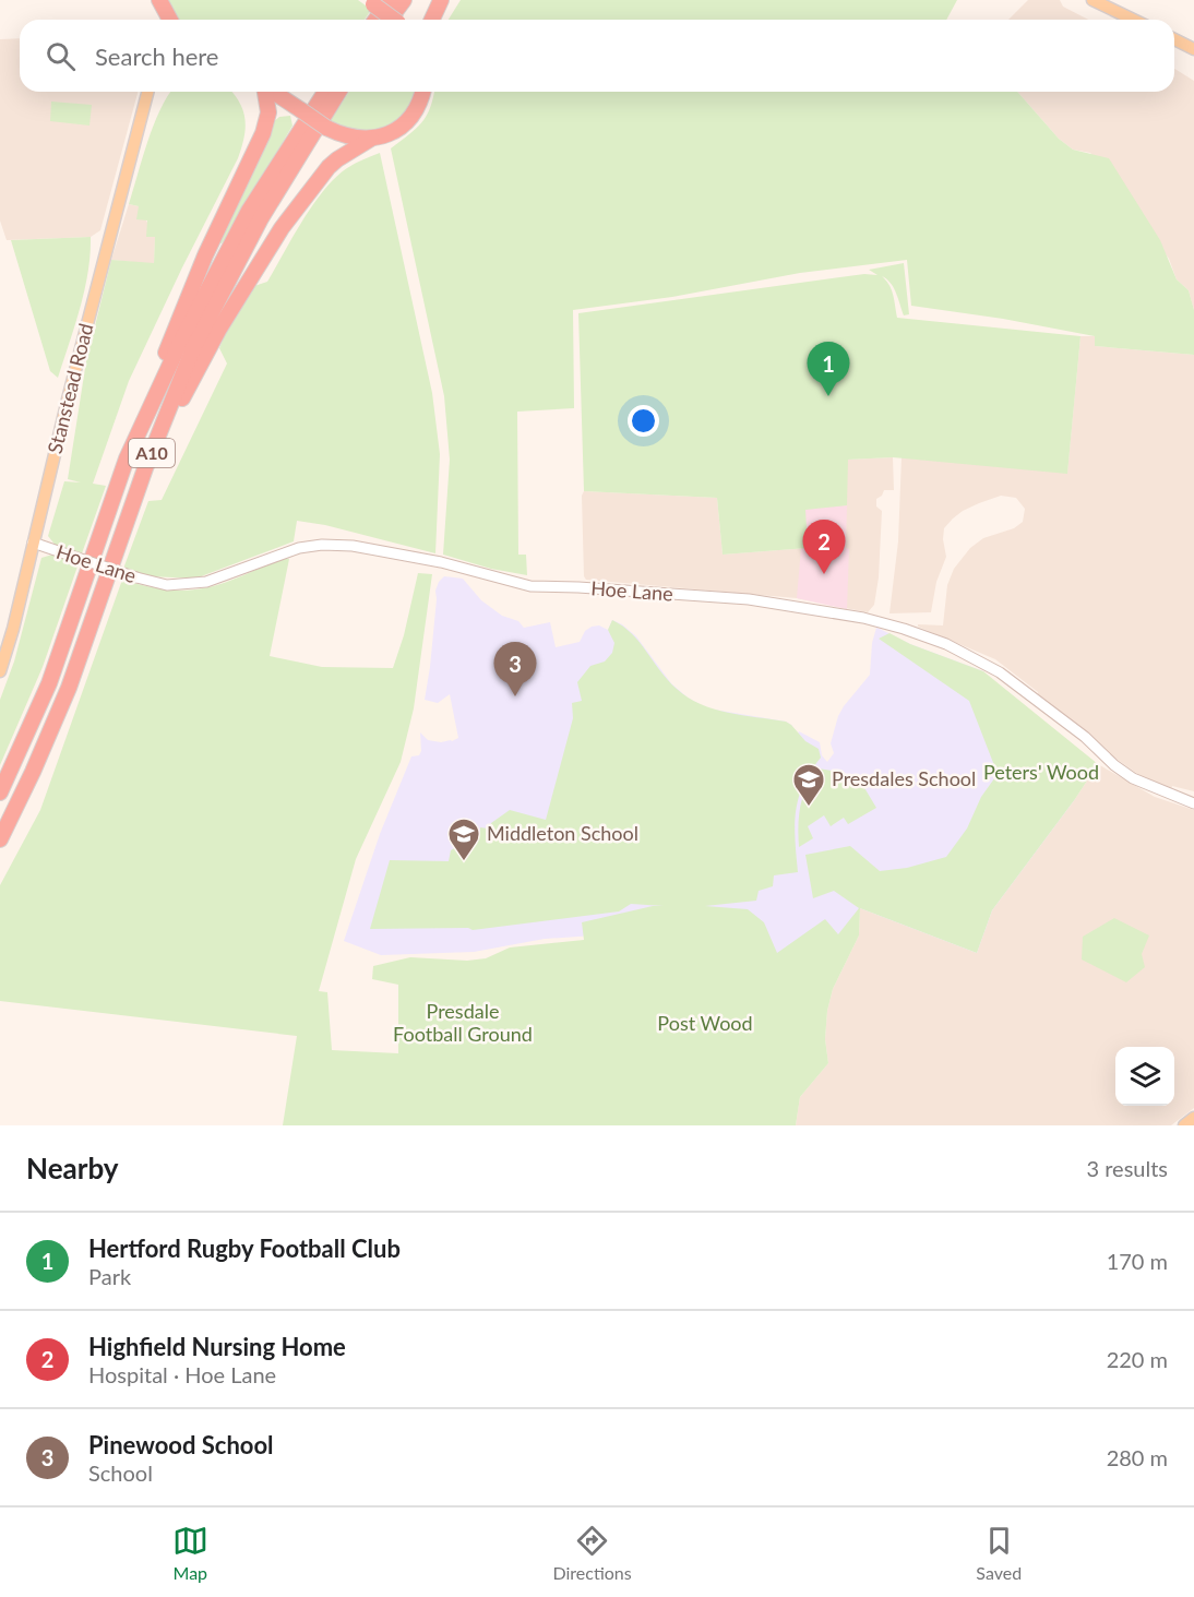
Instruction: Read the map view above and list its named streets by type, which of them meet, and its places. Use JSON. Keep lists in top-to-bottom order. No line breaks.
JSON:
{"streets":{"highway":["A10"],"main road":["Stanstead Road"],"street":["Hoe Lane"]},"crossings":[["Stanstead Road","Hoe Lane"]],"parks":["Peters' Wood","Presdale Football Ground","Post Wood"],"places":{"school or university":["Presdales School","Middleton School"]},"page":{"search":"Search here","pins":["1","2","3"],"heading":["Nearby","3 results"],"list":[{"mark":"1","name":"Hertford Rugby Football Club","note":"Park","value":"170 m"},{"mark":"2","name":"Highfield Nursing Home","note":"Hospital · Hoe Lane","value":"220 m"},{"mark":"3","name":"Pinewood School","note":"School","value":"280 m"}],"nav":["Map","Directions","Saved"]}}
